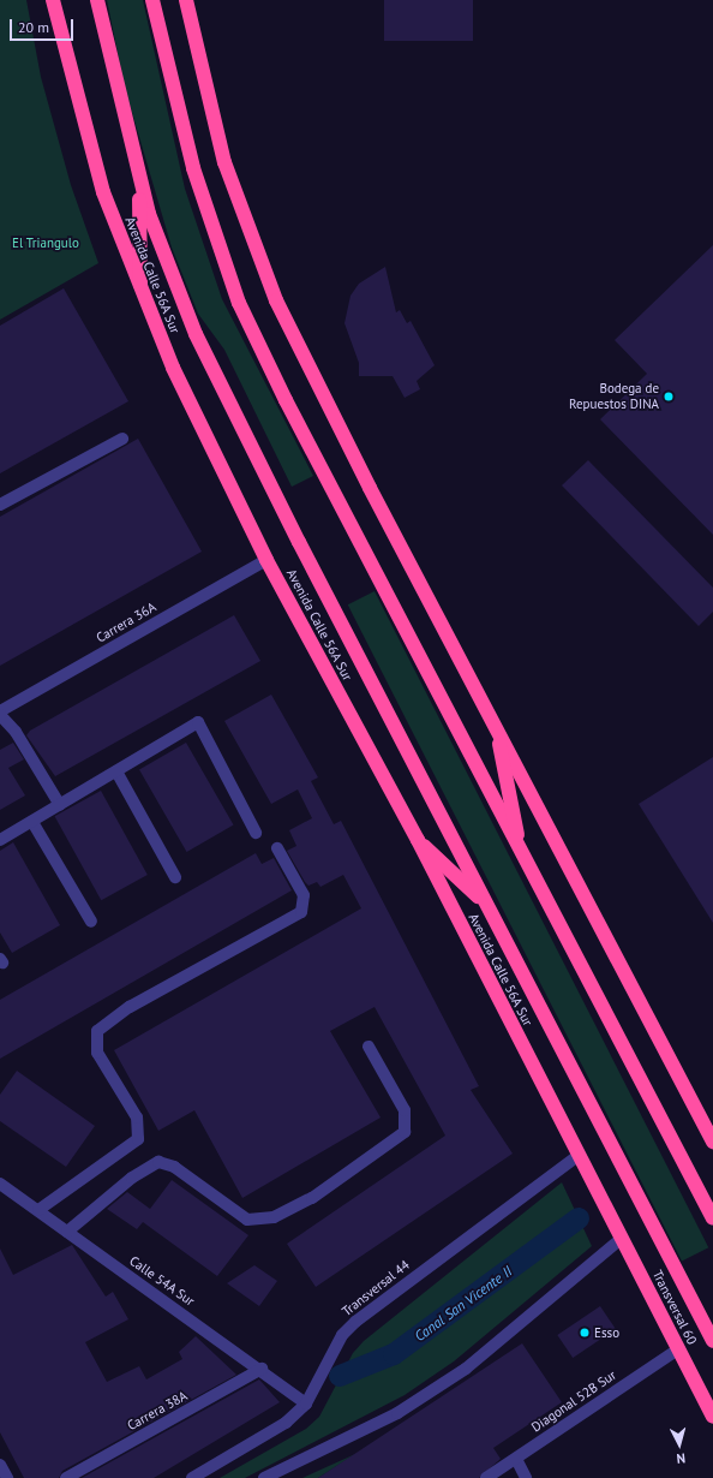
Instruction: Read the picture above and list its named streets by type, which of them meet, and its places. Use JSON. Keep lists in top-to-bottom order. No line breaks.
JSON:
{"streets":{"highway":["Avenida Calle 56A Sur","Transversal 60"],"street":["Carrera 36A","Calle 54A Sur","Transversal 44","Diagonal 52B Sur","Carrera 38A"]},"crossings":[["Avenida Calle 56A Sur","Carrera 36A"],["Avenida Calle 56A Sur","Transversal 44"],["Avenida Calle 56A Sur","Transversal 60"],["Calle 54A Sur","Transversal 44"],["Calle 54A Sur","Carrera 38A"],["Transversal 60","Diagonal 52B Sur"]],"water":["Canal San Vicente II"],"parks":["El Triangulo"],"places":["Bodega de Repuestos DINA","Esso"],"scale_bar":"20 m","north":"bottom"}
